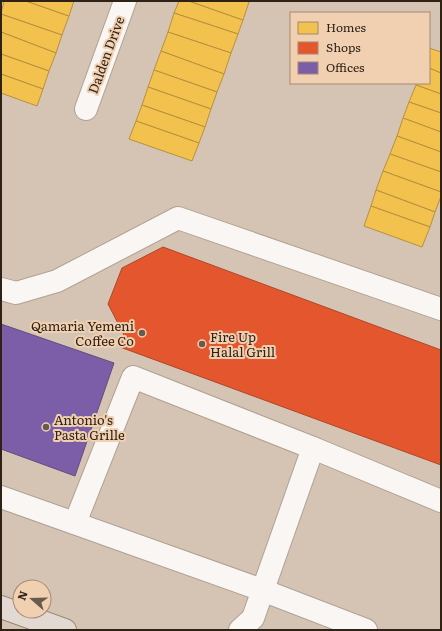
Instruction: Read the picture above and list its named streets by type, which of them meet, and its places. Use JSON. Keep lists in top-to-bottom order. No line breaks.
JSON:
{"streets":{"street":["Dalden Drive"]},"places":["Qamaria Yemeni Coffee Co","Fire Up Halal Grill","Antonio's Pasta Grille"],"legend":["Homes","Shops","Offices"],"north":"left"}
